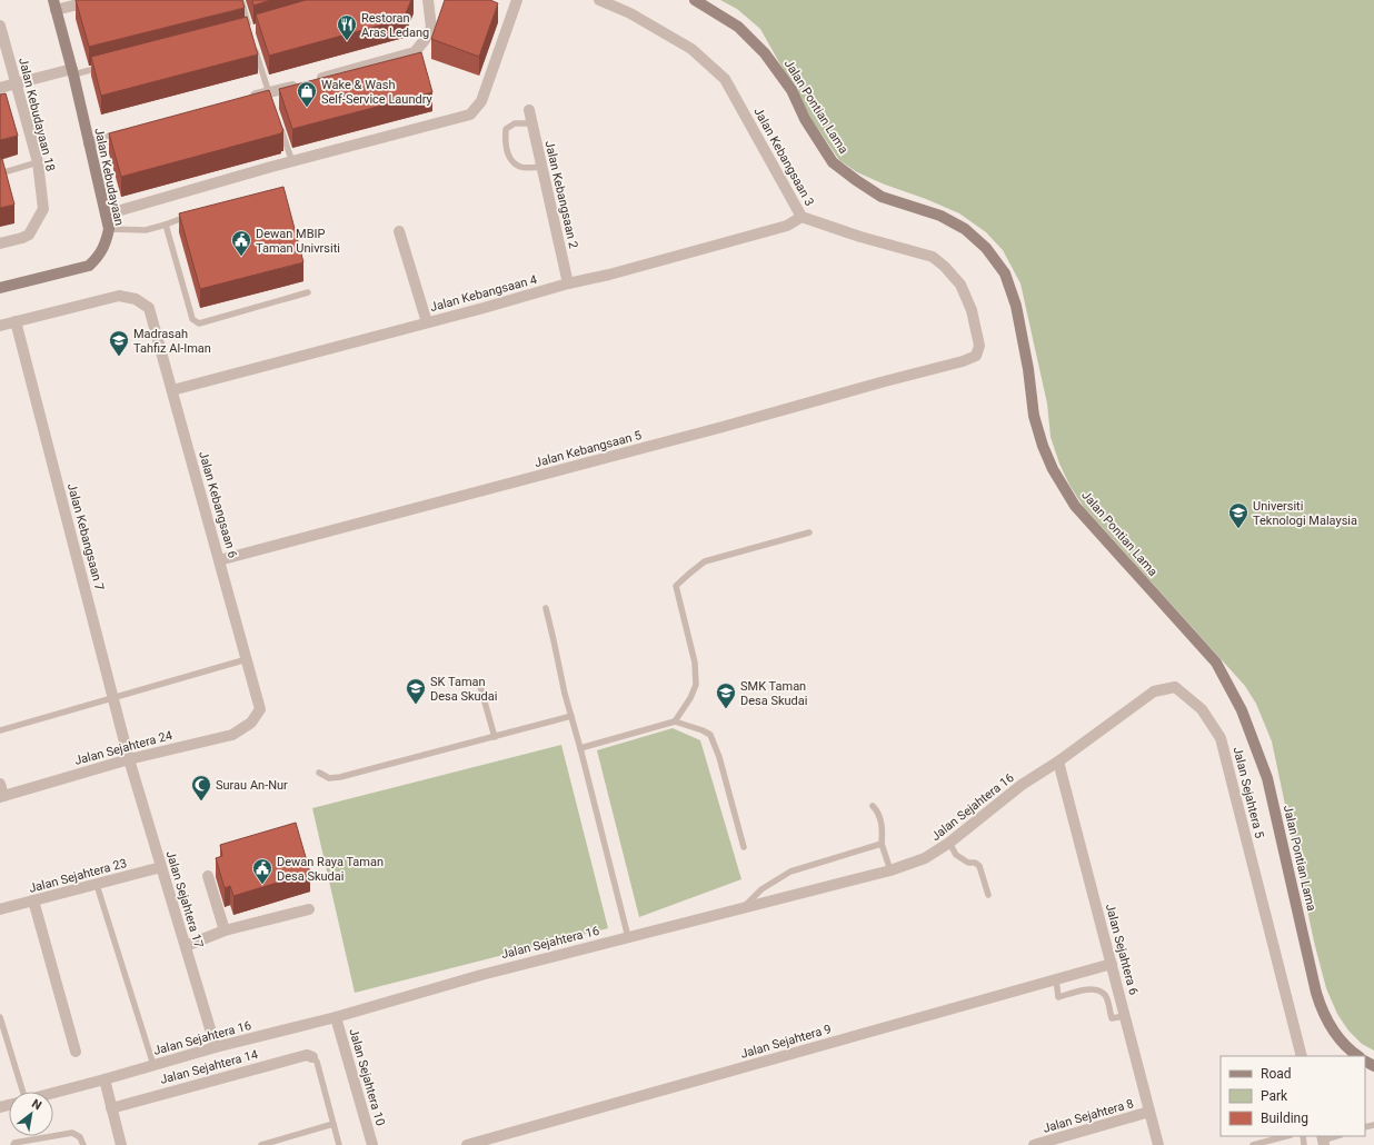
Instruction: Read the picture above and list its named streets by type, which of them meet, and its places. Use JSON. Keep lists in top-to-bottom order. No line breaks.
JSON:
{"streets":{"street":["Jalan Pontian Lama","Jalan Kebudayaan 18","Jalan Kebangsaan 3","Jalan Kebudayaan","Jalan Kebangsaan 2","Jalan Kebangsaan 4","Jalan Kebangsaan 5","Jalan Kebangsaan 6","Jalan Kebangsaan 7","Jalan Sejahtera 24","Jalan Sejahtera 5","Jalan Sejahtera 16","Jalan Sejahtera 23","Jalan Sejahtera 17","Jalan Sejahtera 6","Jalan Sejahtera 9","Jalan Sejahtera 14","Jalan Sejahtera 10","Jalan Sejahtera 8"]},"crossings":[["Jalan Kebangsaan 3","Jalan Kebangsaan 4"],["Jalan Kebangsaan 3","Jalan Kebangsaan 5"],["Jalan Kebangsaan 2","Jalan Kebangsaan 4"],["Jalan Kebangsaan 4","Jalan Kebangsaan 6"],["Jalan Kebangsaan 5","Jalan Kebangsaan 6"],["Jalan Kebangsaan 6","Jalan Kebangsaan 7"],["Jalan Kebangsaan 6","Jalan Sejahtera 24"],["Jalan Kebangsaan 7","Jalan Sejahtera 24"],["Jalan Kebangsaan 7","Jalan Sejahtera 17"],["Jalan Sejahtera 24","Jalan Sejahtera 17"],["Jalan Sejahtera 5","Jalan Sejahtera 16"],["Jalan Sejahtera 5","Jalan Sejahtera 6"],["Jalan Sejahtera 16","Jalan Sejahtera 17"],["Jalan Sejahtera 16","Jalan Sejahtera 6"],["Jalan Sejahtera 16","Jalan Sejahtera 10"],["Jalan Sejahtera 23","Jalan Sejahtera 17"],["Jalan Sejahtera 6","Jalan Sejahtera 9"],["Jalan Sejahtera 6","Jalan Sejahtera 8"]],"places":{"restaurant":["Restoran Aras Ledang"],"shop":["Wake & Wash Self-Service Laundry"],"public building":["Dewan MBIP Taman Univrsiti","Dewan Raya Taman Desa Skudai"],"school or university":["Madrasah Tahfiz Al-Iman","Universiti Teknologi Malaysia","SK Taman Desa Skudai","SMK Taman Desa Skudai"],"mosque":["Surau An-Nur"]},"legend":["Road","Park","Building"],"north":"top right"}
